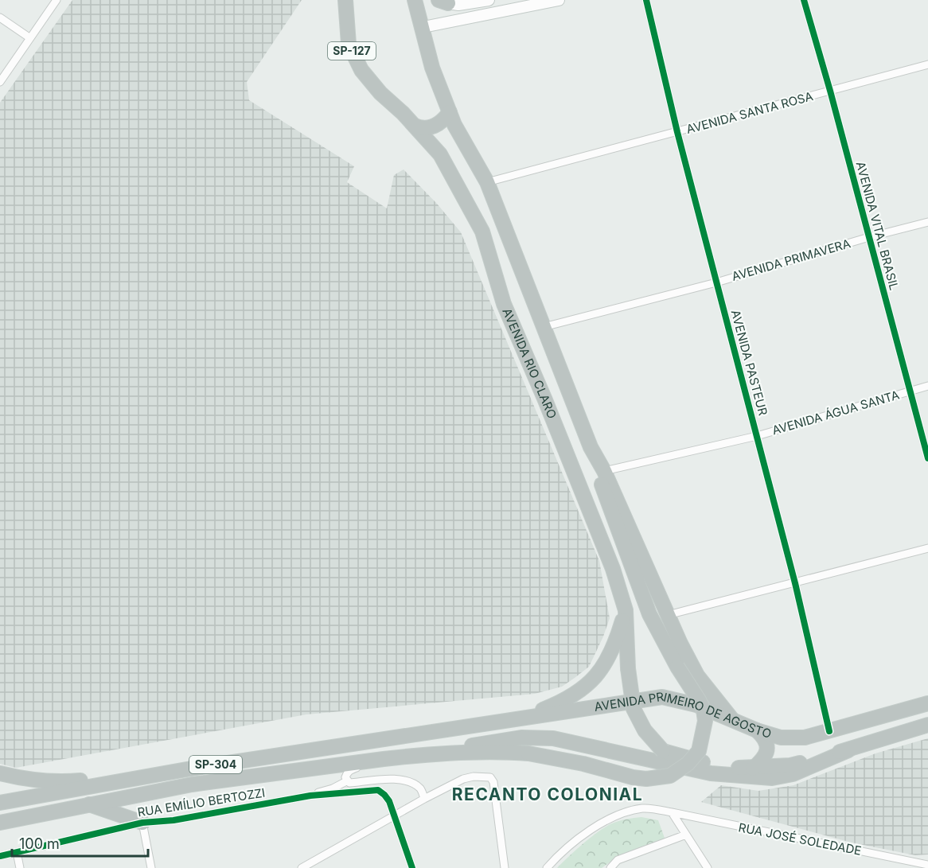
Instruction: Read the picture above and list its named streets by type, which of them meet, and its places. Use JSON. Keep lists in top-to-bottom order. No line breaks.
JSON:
{"streets":{"highway":["SP-127","AVENIDA RIO CLARO","AVENIDA PRIMEIRO DE AGOSTO","SP-304"],"street":["AVENIDA SANTA ROSA","AVENIDA VITAL BRASIL","AVENIDA PRIMAVERA","AVENIDA PASTEUR","AVENIDA ÁGUA SANTA","RUA EMÍLIO BERTOZZI","RUA JOSÉ SOLEDADE"]},"crossings":[["AVENIDA SANTA ROSA","AVENIDA VITAL BRASIL"],["AVENIDA SANTA ROSA","AVENIDA RIO CLARO"],["AVENIDA SANTA ROSA","AVENIDA PASTEUR"],["AVENIDA VITAL BRASIL","AVENIDA PRIMAVERA"],["AVENIDA VITAL BRASIL","AVENIDA ÁGUA SANTA"],["AVENIDA PRIMAVERA","AVENIDA RIO CLARO"],["AVENIDA PRIMAVERA","AVENIDA PASTEUR"],["AVENIDA RIO CLARO","AVENIDA ÁGUA SANTA"],["AVENIDA RIO CLARO","AVENIDA PRIMEIRO DE AGOSTO"],["AVENIDA PASTEUR","AVENIDA ÁGUA SANTA"],["AVENIDA PASTEUR","AVENIDA PRIMEIRO DE AGOSTO"],["AVENIDA PRIMEIRO DE AGOSTO","SP-304"]],"districts":["RECANTO COLONIAL"],"scale_bar":"100 m"}
